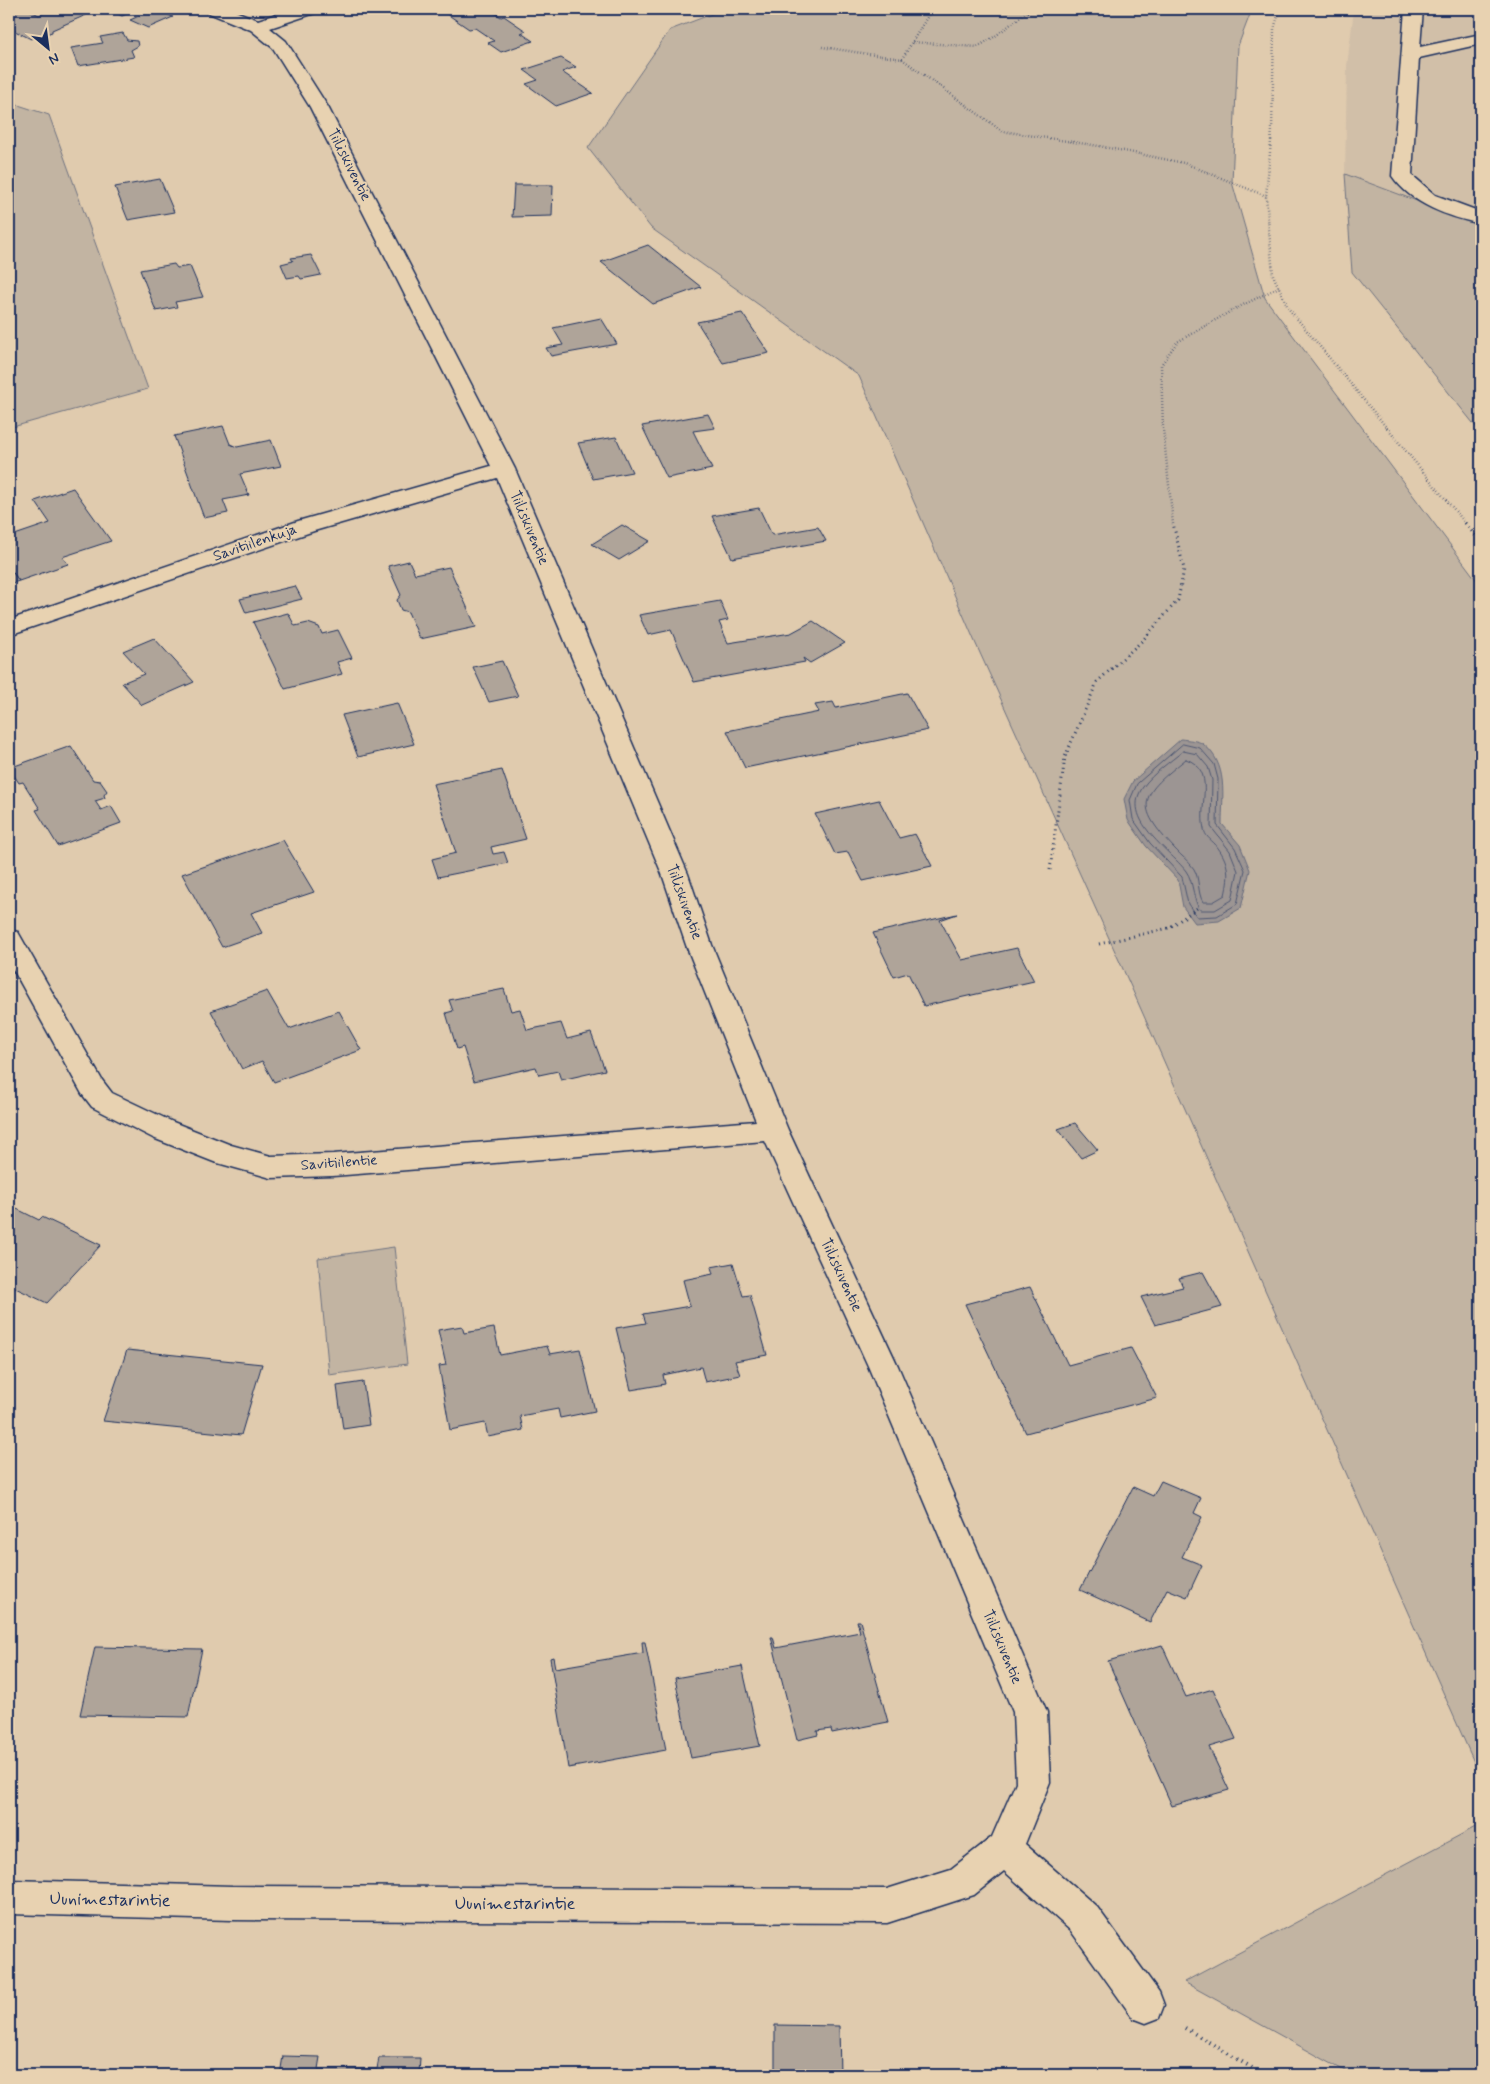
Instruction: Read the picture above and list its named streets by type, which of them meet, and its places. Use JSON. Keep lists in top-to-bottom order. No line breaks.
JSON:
{"streets":{"street":["Tiiliskiventie","Savitiilenkuja","Savitiilentie","Uunimestarintie"]},"crossings":[["Tiiliskiventie","Savitiilenkuja"],["Tiiliskiventie","Savitiilentie"],["Tiiliskiventie","Uunimestarintie"]],"north":"bottom right"}
